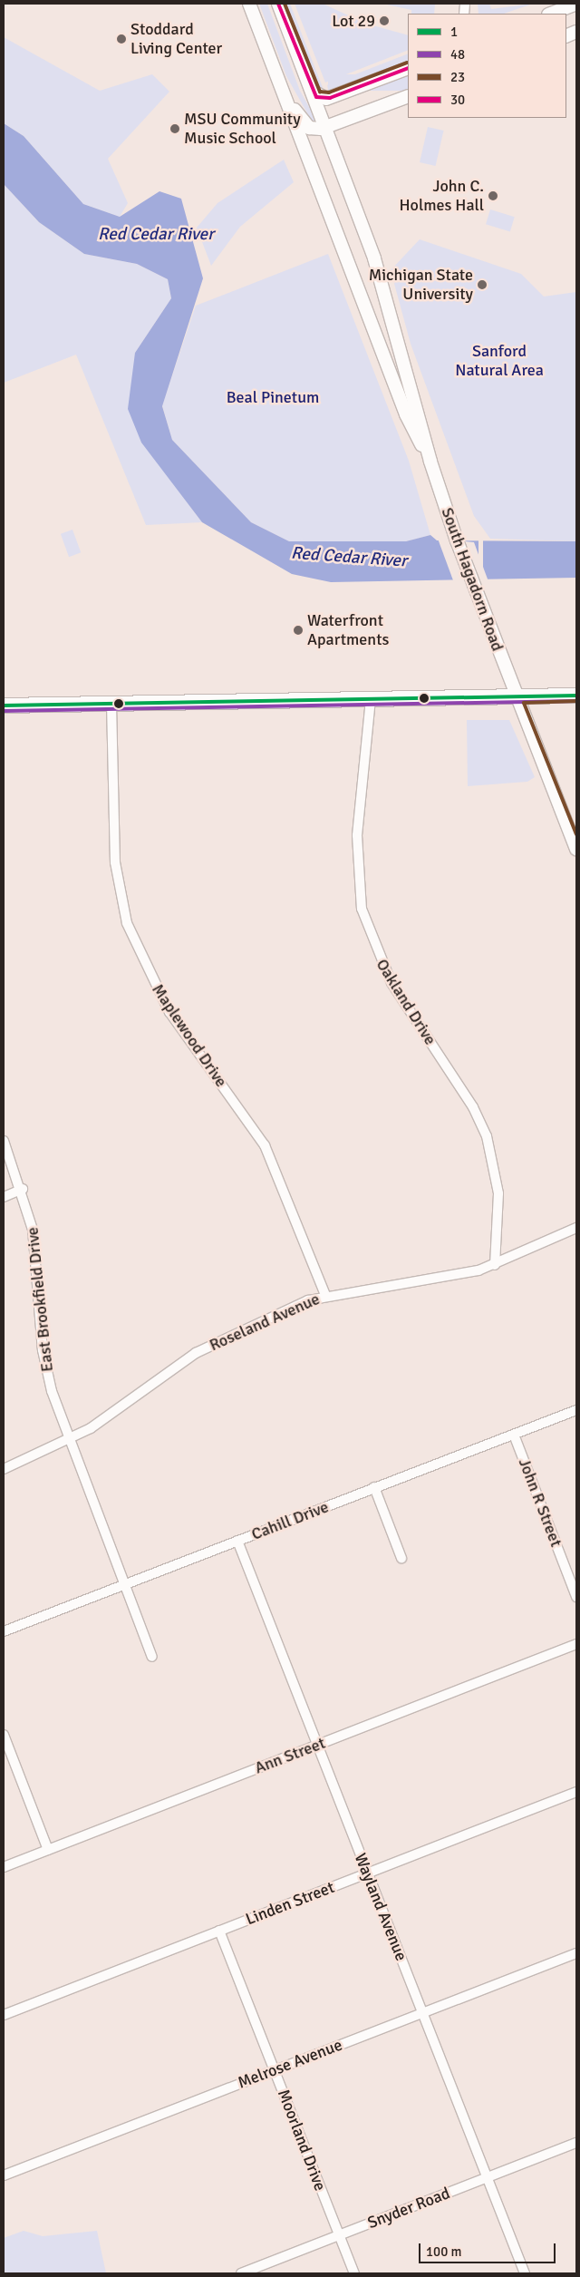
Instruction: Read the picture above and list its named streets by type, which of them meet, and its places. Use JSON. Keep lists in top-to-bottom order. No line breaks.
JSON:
{"streets":{"street":["South Hagadorn Road","Oakland Drive","Maplewood Drive","East Brookfield Drive","Roseland Avenue","John R Street","Cahill Drive","Ann Street","Linden Street","Wayland Avenue","Melrose Avenue","Moorland Drive","Snyder Road"]},"crossings":[["Oakland Drive","Roseland Avenue"],["Maplewood Drive","Roseland Avenue"],["East Brookfield Drive","Roseland Avenue"],["East Brookfield Drive","Cahill Drive"],["John R Street","Cahill Drive"],["Cahill Drive","Wayland Avenue"],["Ann Street","Wayland Avenue"],["Linden Street","Wayland Avenue"],["Linden Street","Moorland Drive"],["Wayland Avenue","Melrose Avenue"],["Wayland Avenue","Snyder Road"],["Melrose Avenue","Moorland Drive"],["Moorland Drive","Snyder Road"]],"water":["Red Cedar River"],"parks":["Sanford Natural Area","Beal Pinetum"],"places":["Lot 29","Stoddard Living Center","MSU Community Music School","John C. Holmes Hall","Michigan State University","Waterfront Apartments"],"lines":["transit line 23","transit line 30","transit line 1","transit line 48"],"legend":["1","48","23","30"],"scale_bar":"100 m"}
